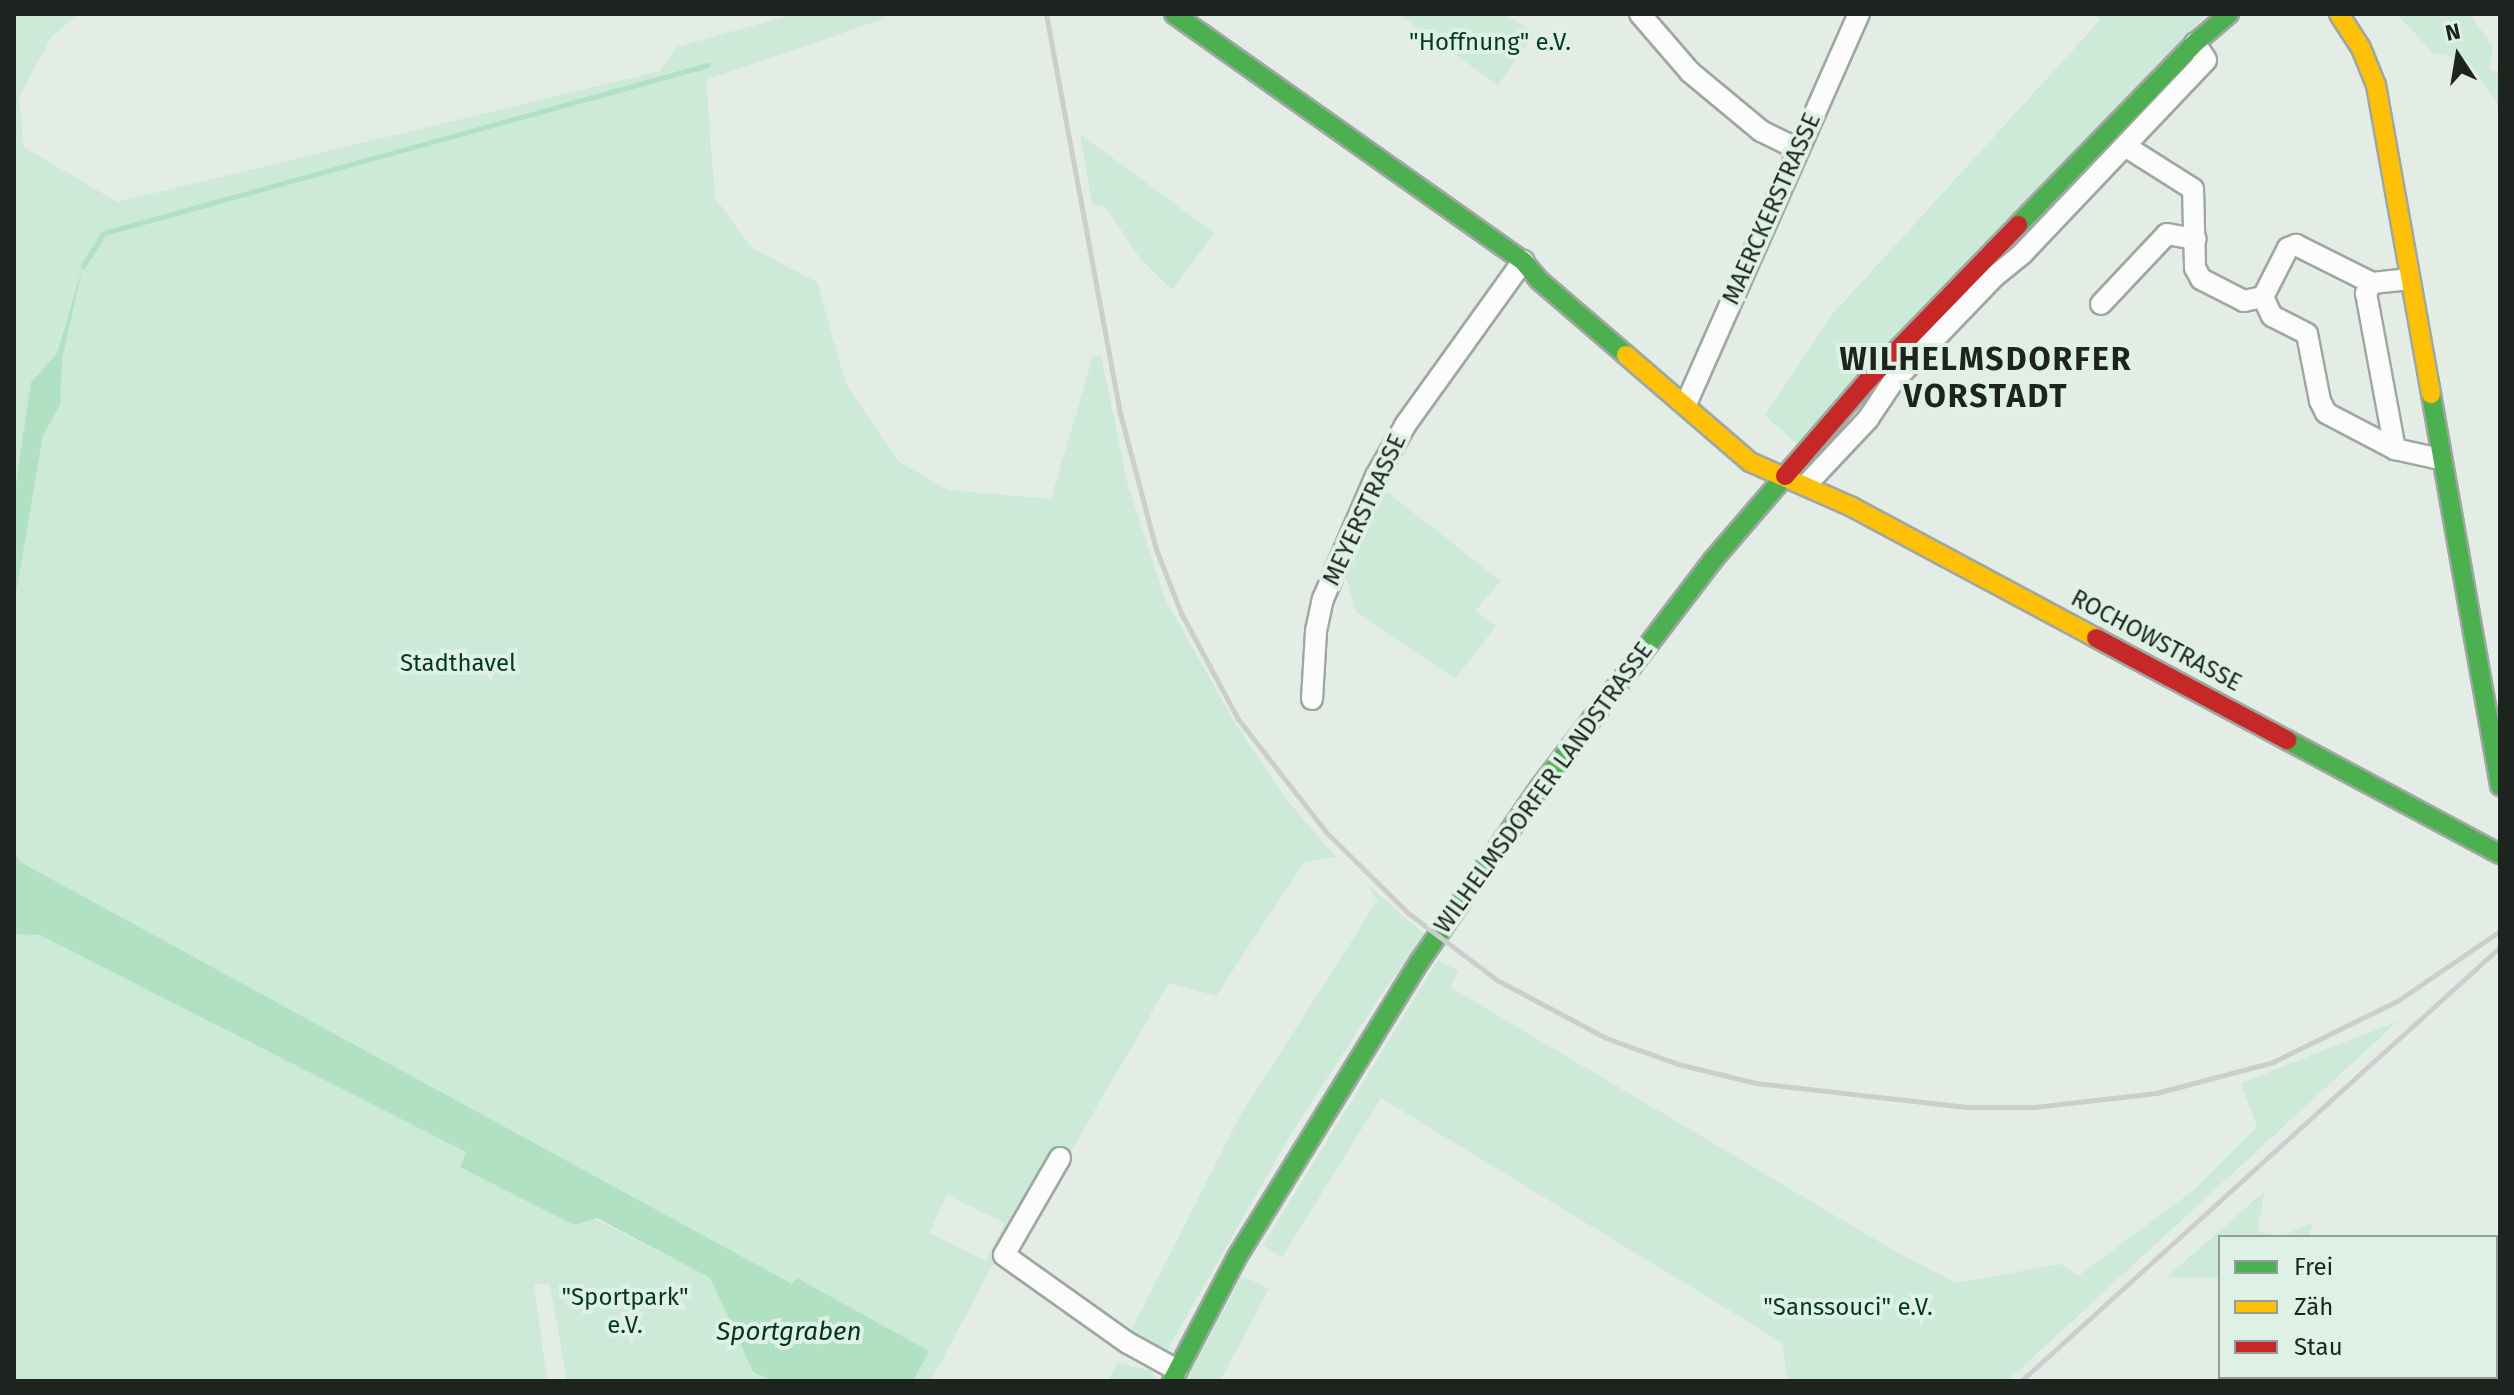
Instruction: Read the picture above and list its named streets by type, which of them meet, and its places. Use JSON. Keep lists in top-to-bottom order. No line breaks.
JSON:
{"streets":{"street":["MAERCKERSTRASSE","MEYERSTRASSE","ROCHOWSTRASSE","WILHELMSDORFER LANDSTRASSE"]},"crossings":[["ROCHOWSTRASSE","WILHELMSDORFER LANDSTRASSE"]],"districts":["WILHELMSDORFER VORSTADT"],"water":["Sportgraben"],"parks":["\"Hoffnung\" e.V.","Stadthavel","\"Sportpark\" e.V.","\"Sanssouci\" e.V."],"legend":["Frei","Zäh","Stau"],"north":"top"}
